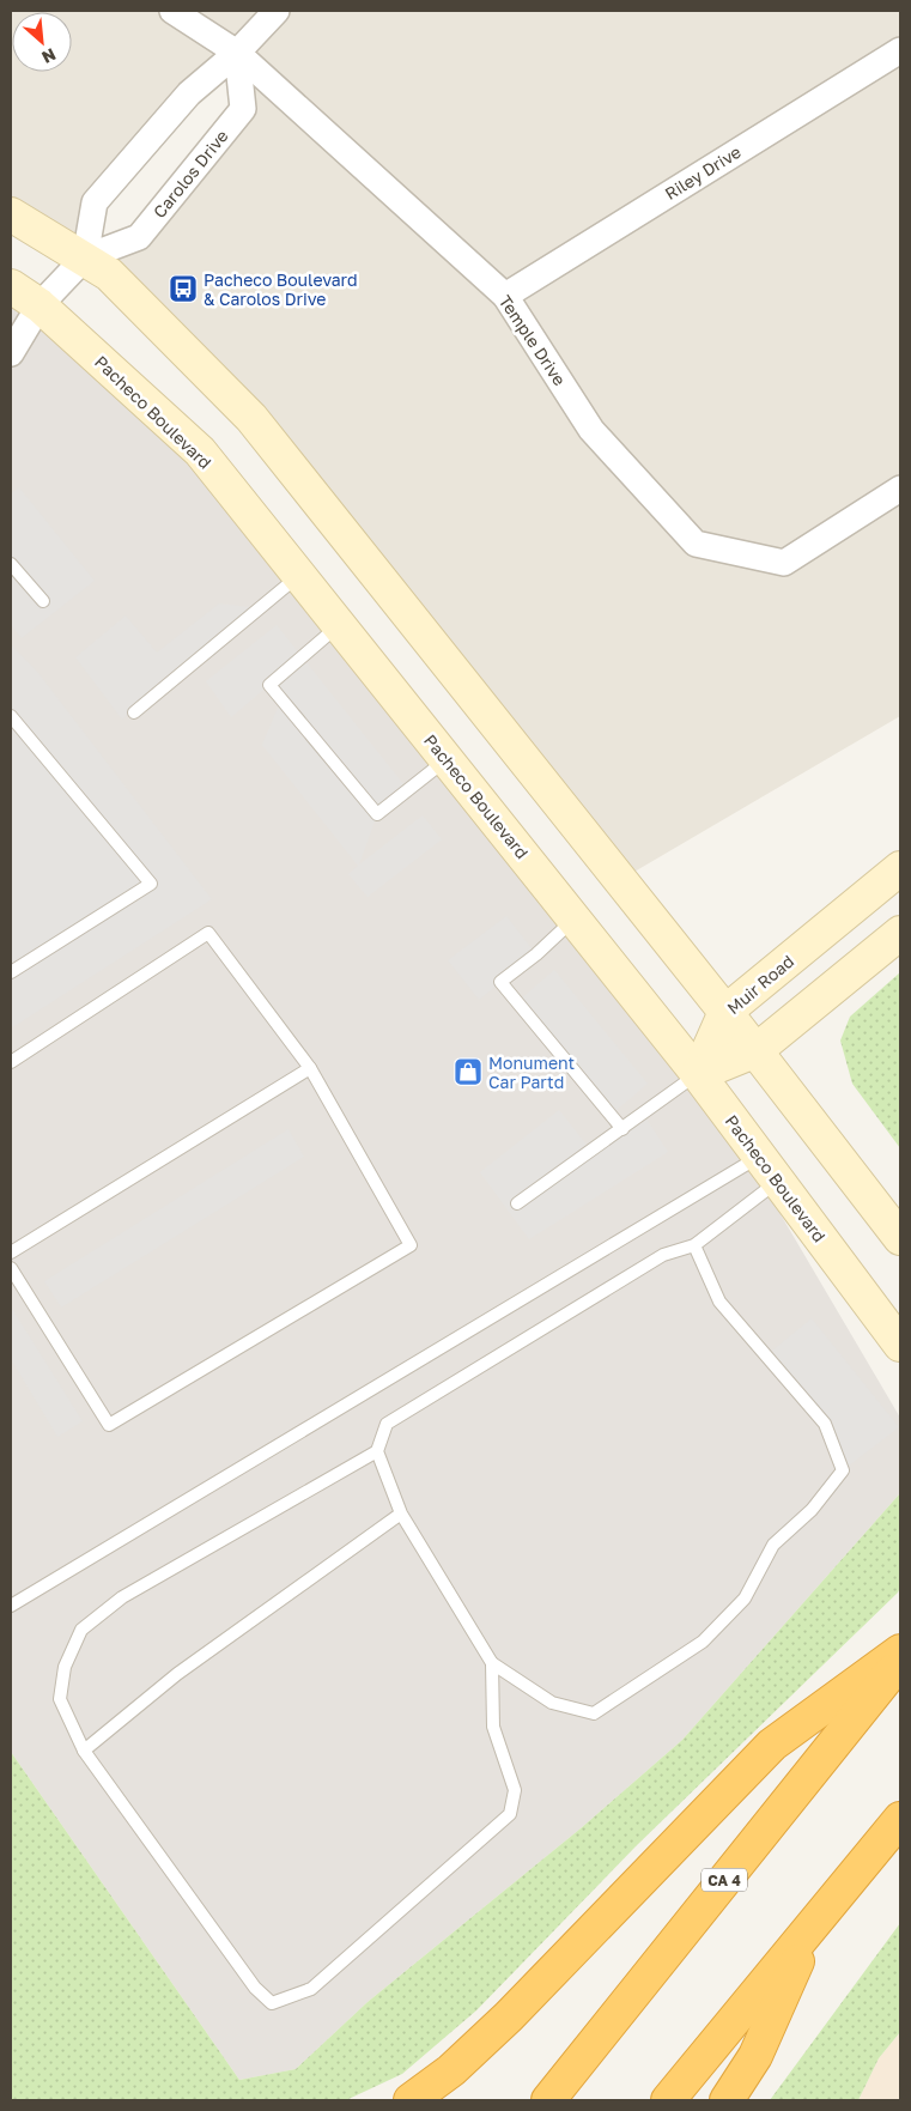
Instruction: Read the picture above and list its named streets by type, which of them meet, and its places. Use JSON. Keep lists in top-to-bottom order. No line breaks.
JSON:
{"streets":{"highway":["CA 4"],"main road":["Pacheco Boulevard","Muir Road"],"street":["Riley Drive","Carolos Drive","Temple Drive"]},"crossings":[["Riley Drive","Temple Drive"],["Carolos Drive","Temple Drive"],["Carolos Drive","Pacheco Boulevard"],["Pacheco Boulevard","Muir Road"]],"places":{"bus stop":["Pacheco Boulevard & Carolos Drive"],"shop":["Monument Car Partd"]},"north":"bottom right"}
